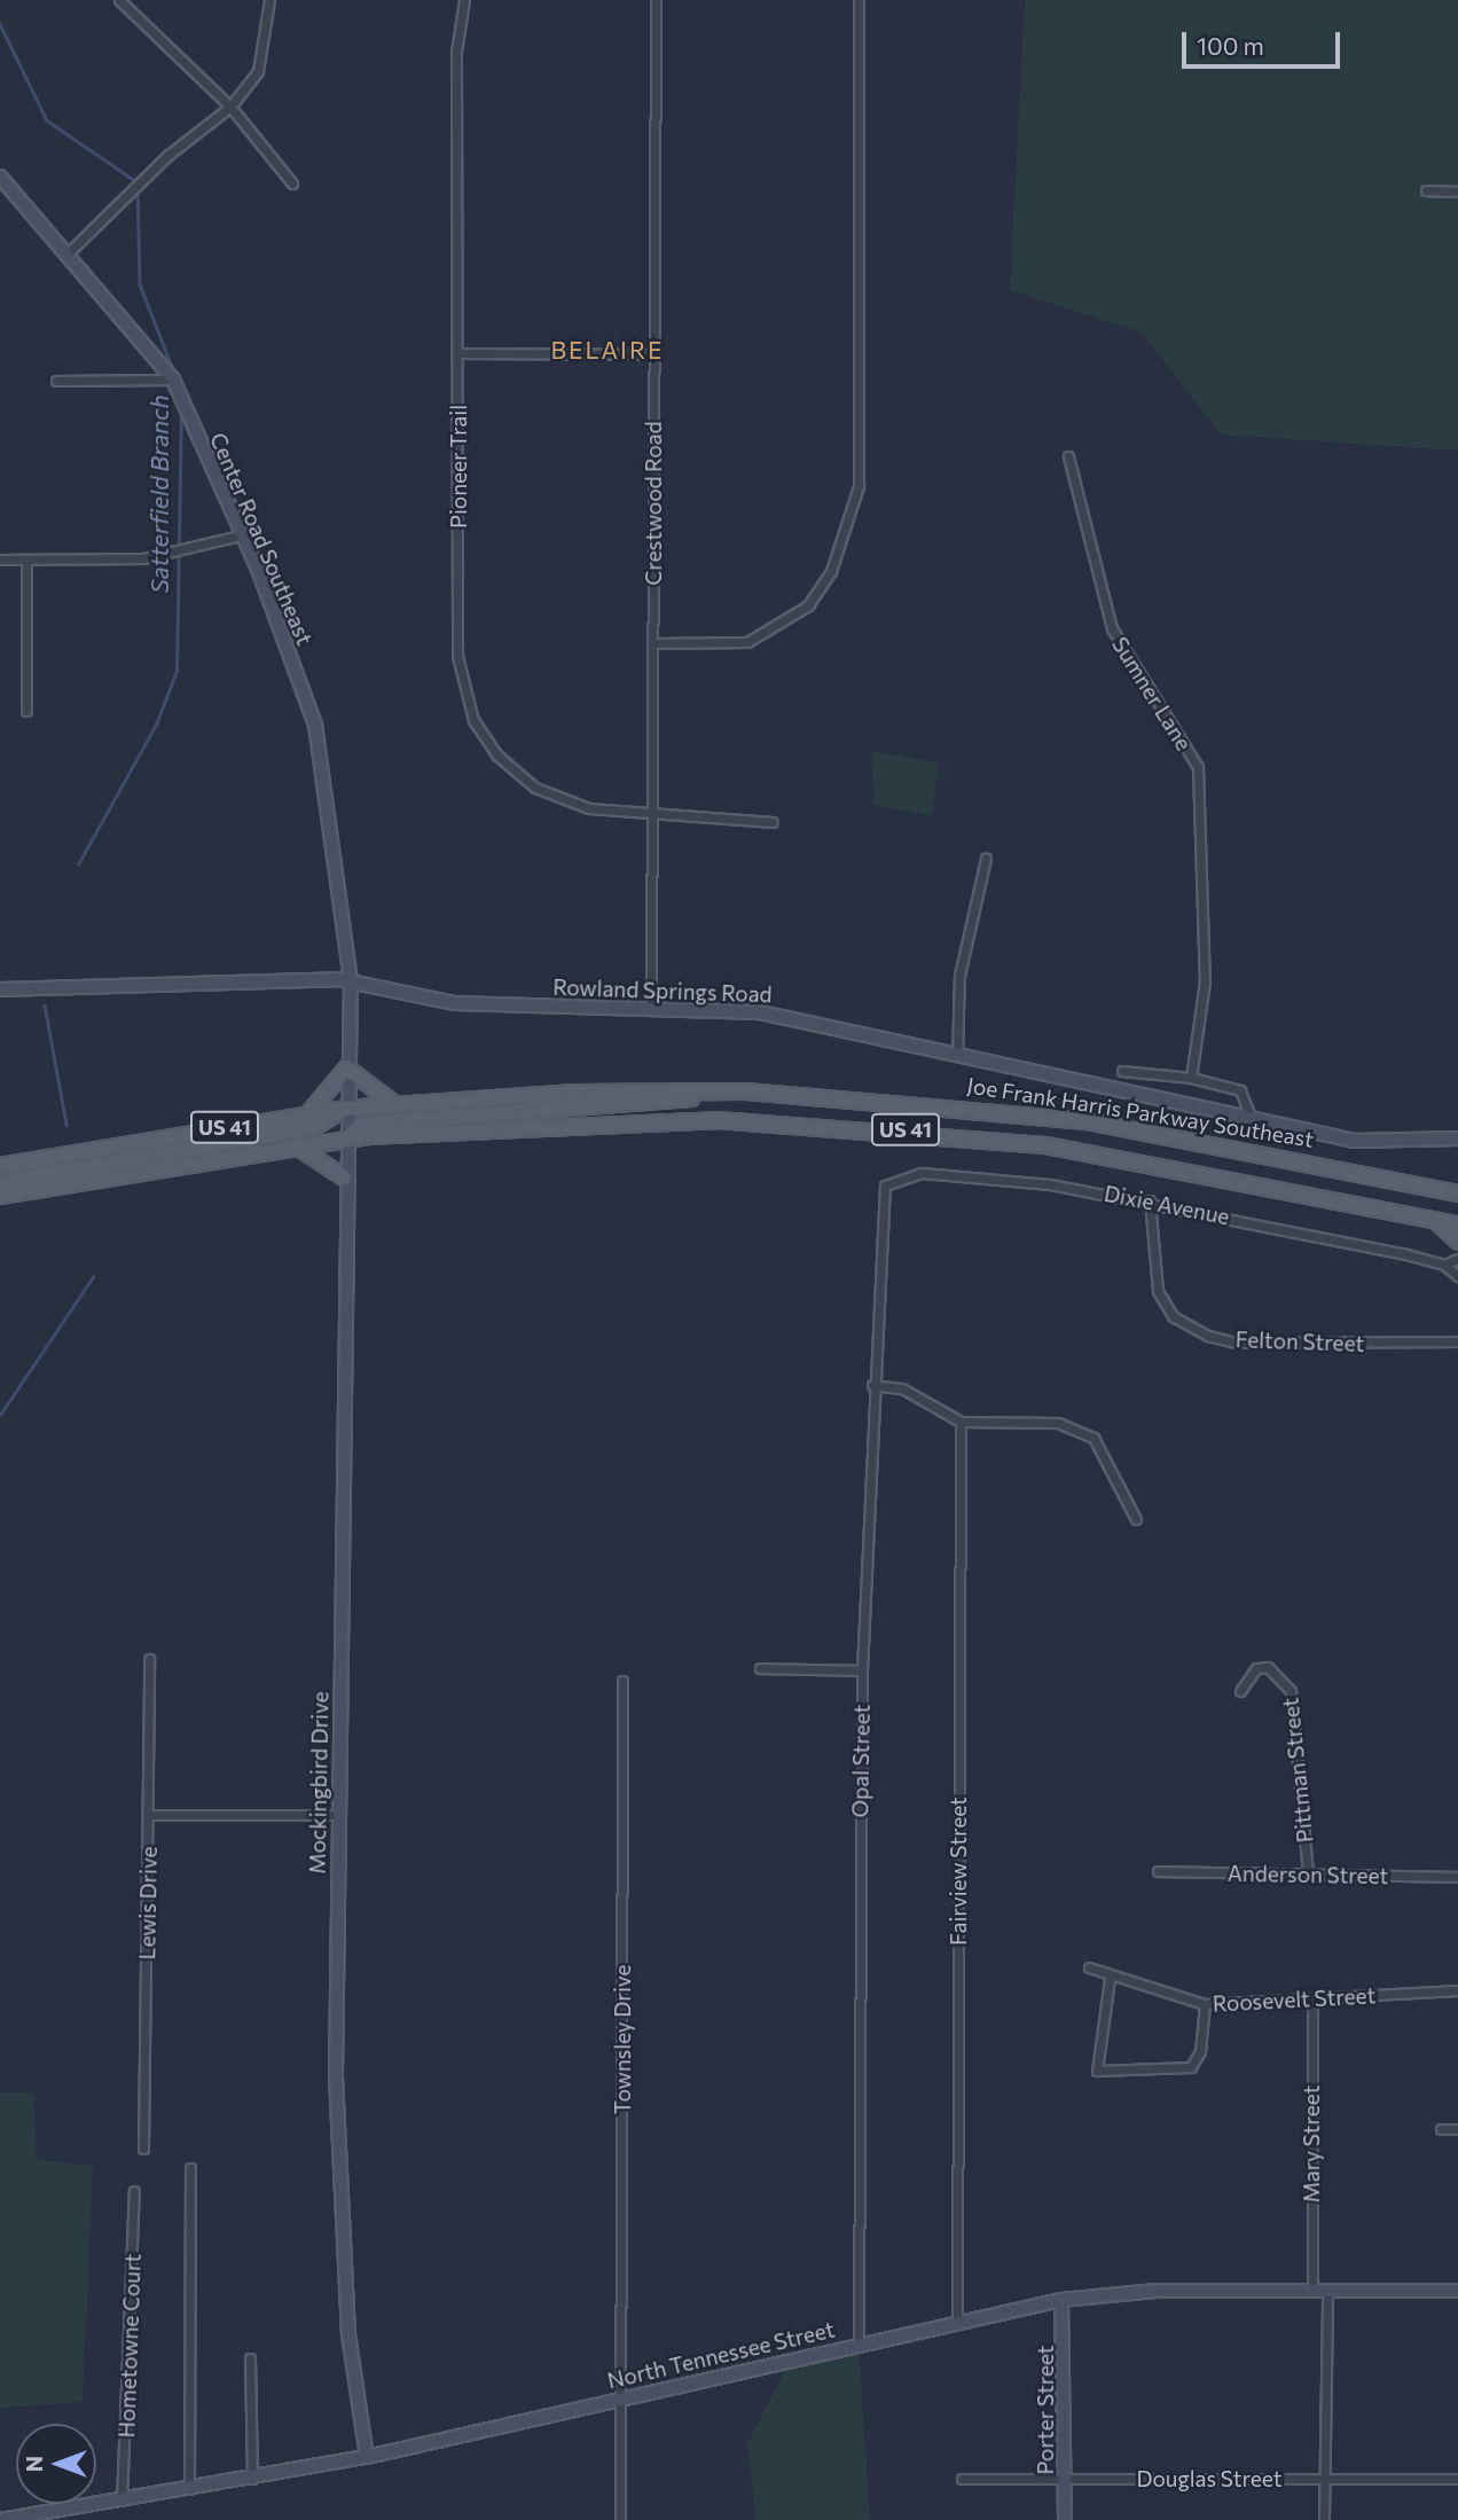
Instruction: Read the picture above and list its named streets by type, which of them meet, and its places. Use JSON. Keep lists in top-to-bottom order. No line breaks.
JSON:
{"streets":{"main road":["Joe Frank Harris Parkway Southeast","US 41"],"street":["Pioneer Trail","Crestwood Road","Center Road Southeast","Sumner Lane","Rowland Springs Road","Dixie Avenue","Felton Street","Opal Street","Pittman Street","Mockingbird Drive","Fairview Street","Anderson Street","Lewis Drive","Roosevelt Street","Townsley Drive","Mary Street","Hometowne Court","North Tennessee Street","Porter Street","Douglas Street"]},"crossings":[["Pioneer Trail","Crestwood Road"],["Crestwood Road","Rowland Springs Road"],["Center Road Southeast","Rowland Springs Road"],["Center Road Southeast","Mockingbird Drive"],["Joe Frank Harris Parkway Southeast","Mockingbird Drive"],["US 41","Mockingbird Drive"],["Dixie Avenue","Felton Street"],["Dixie Avenue","Opal Street"],["Opal Street","North Tennessee Street"],["Pittman Street","Anderson Street"],["Mockingbird Drive","North Tennessee Street"],["Fairview Street","North Tennessee Street"],["Roosevelt Street","Mary Street"],["Townsley Drive","North Tennessee Street"],["Mary Street","North Tennessee Street"],["Hometowne Court","North Tennessee Street"],["North Tennessee Street","Porter Street"],["Porter Street","Douglas Street"]],"districts":["BELAIRE"],"water":["Satterfield Branch"],"scale_bar":"100 m","north":"left"}
